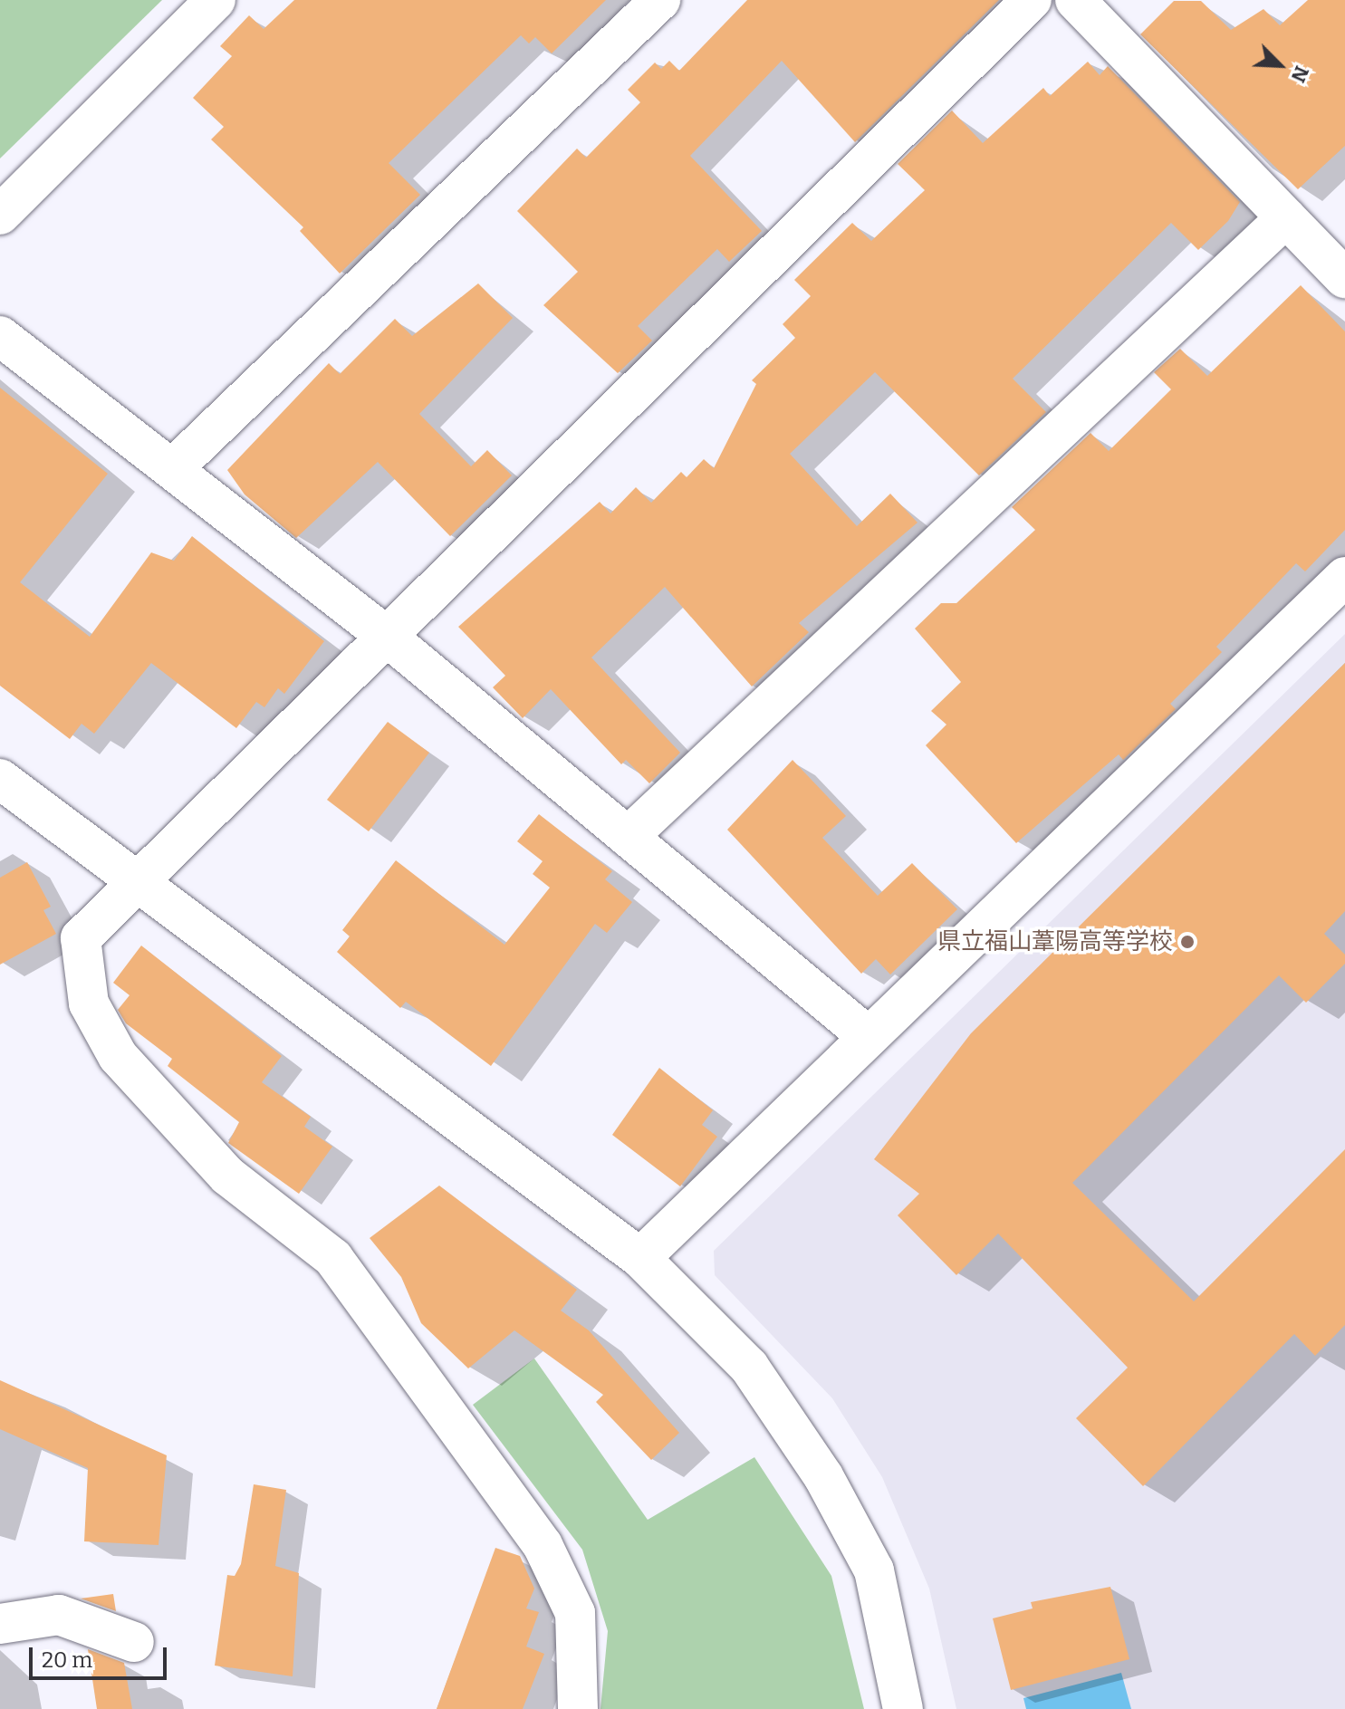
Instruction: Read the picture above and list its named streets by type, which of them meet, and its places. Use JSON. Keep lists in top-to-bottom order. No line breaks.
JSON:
{"places":["県立福山葦陽高等学校"],"scale_bar":"20 m","north":"bottom right"}
